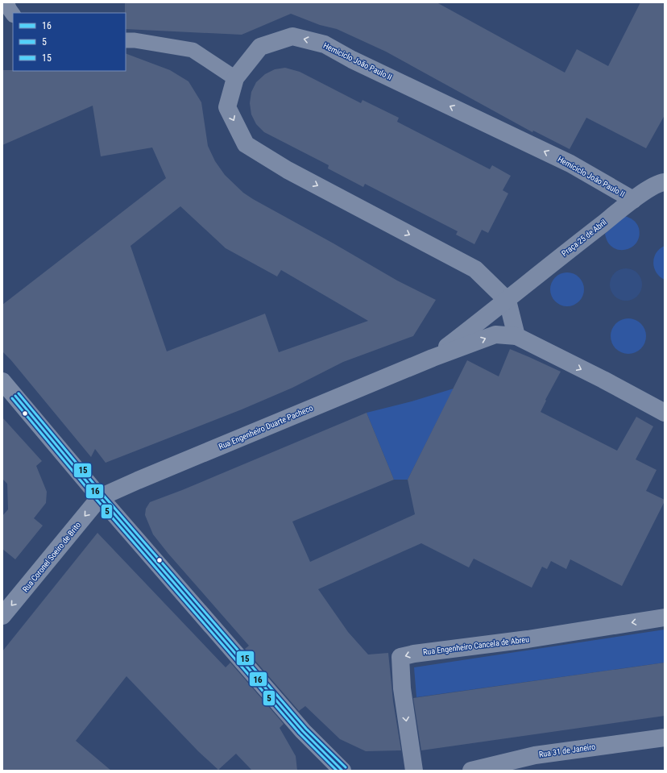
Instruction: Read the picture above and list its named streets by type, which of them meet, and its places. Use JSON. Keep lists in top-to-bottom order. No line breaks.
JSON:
{"streets":{"street":["Hemiciclo João Paulo II","Praça 25 de Abril","Rua Engenheiro Duarte Pacheco","Rua Coronel Soeiro de Brito","Rua Engenheiro Cancela de Abreu","Rua 31 de Janeiro"]},"crossings":[["Hemiciclo João Paulo II","Praça 25 de Abril"],["Praça 25 de Abril","Rua Engenheiro Duarte Pacheco"],["Rua Engenheiro Duarte Pacheco","Rua Coronel Soeiro de Brito"]],"one_way":["Rua Coronel Soeiro de Brito"],"lines":["transit line 15","transit line 16","transit line 5"],"legend":["16","5","15"]}
